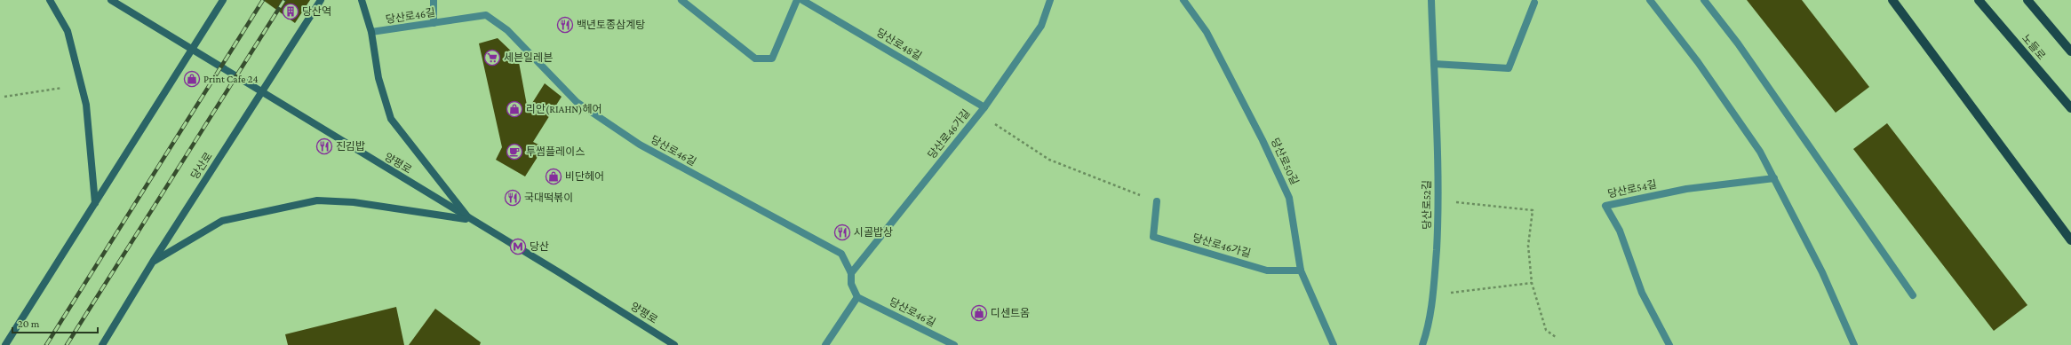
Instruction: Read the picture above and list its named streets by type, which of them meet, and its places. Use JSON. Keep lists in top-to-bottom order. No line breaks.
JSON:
{"streets":{"main road":["노들로","양평로","당산로"],"street":["당산로46길","당산로48길","당산로46가길","당산로50길","당산로54길","당산로52길"]},"crossings":[["당산로46길","당산로46가길"],["당산로48길","당산로46가길"],["당산로46가길","당산로50길"],["양평로","당산로"]],"places":{"building":["당산역"],"restaurant":["백년토종삼계탕","진김밥","국대떡볶이","시골밥상"],"supermarket":["세븐일레븐"],"shop":["Print Cafe 24","리안(RIAHN)헤어","비단헤어","디센트옴"],"cafe":["투썸플레이스"],"metro station":["당산"]},"scale_bar":"20 m"}
